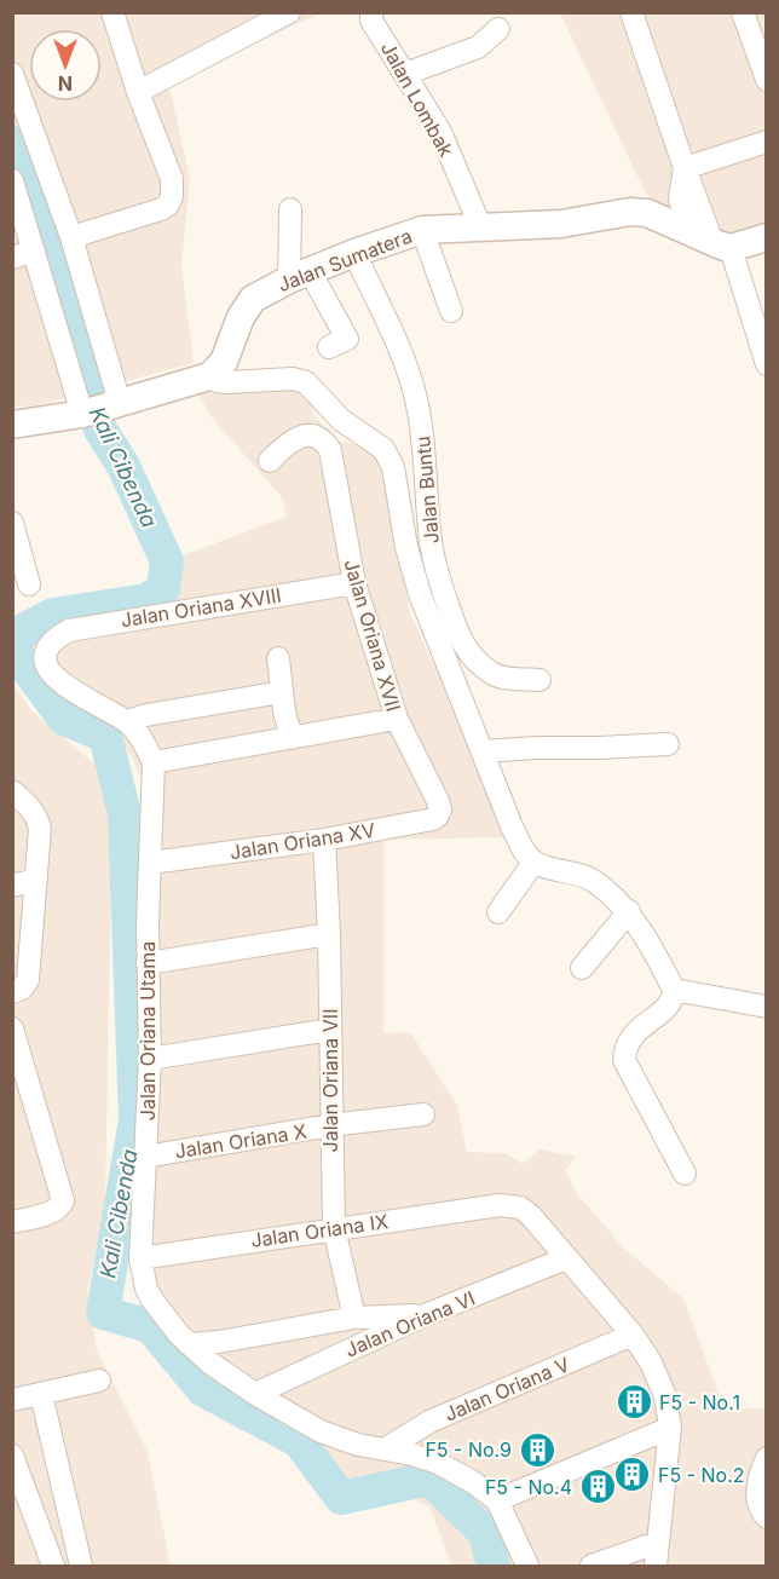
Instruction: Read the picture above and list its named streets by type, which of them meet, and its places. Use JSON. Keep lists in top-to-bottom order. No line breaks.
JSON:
{"streets":{"street":["Jalan Lombak","Jalan Sumatera","Jalan Buntu","Jalan Oriana XVIII","Jalan Oriana XVII","Jalan Oriana XV","Jalan Oriana Utama","Jalan Oriana VII","Jalan Oriana X","Jalan Oriana IX","Jalan Oriana VI","Jalan Oriana V"]},"crossings":[["Jalan Lombak","Jalan Sumatera"],["Jalan Sumatera","Jalan Buntu"],["Jalan Oriana XVIII","Jalan Oriana XVII"],["Jalan Oriana XVII","Jalan Oriana XV"],["Jalan Oriana XV","Jalan Oriana Utama"],["Jalan Oriana XV","Jalan Oriana VII"],["Jalan Oriana Utama","Jalan Oriana X"],["Jalan Oriana Utama","Jalan Oriana IX"],["Jalan Oriana Utama","Jalan Oriana VI"],["Jalan Oriana Utama","Jalan Oriana V"],["Jalan Oriana VII","Jalan Oriana X"],["Jalan Oriana VII","Jalan Oriana IX"],["Jalan Oriana IX","Jalan Oriana VI"]],"water":["Kali Cibenda"],"places":{"building":["F5 - No.1","F5 - No.9","F5 - No.2","F5 - No.4"]},"north":"bottom"}
